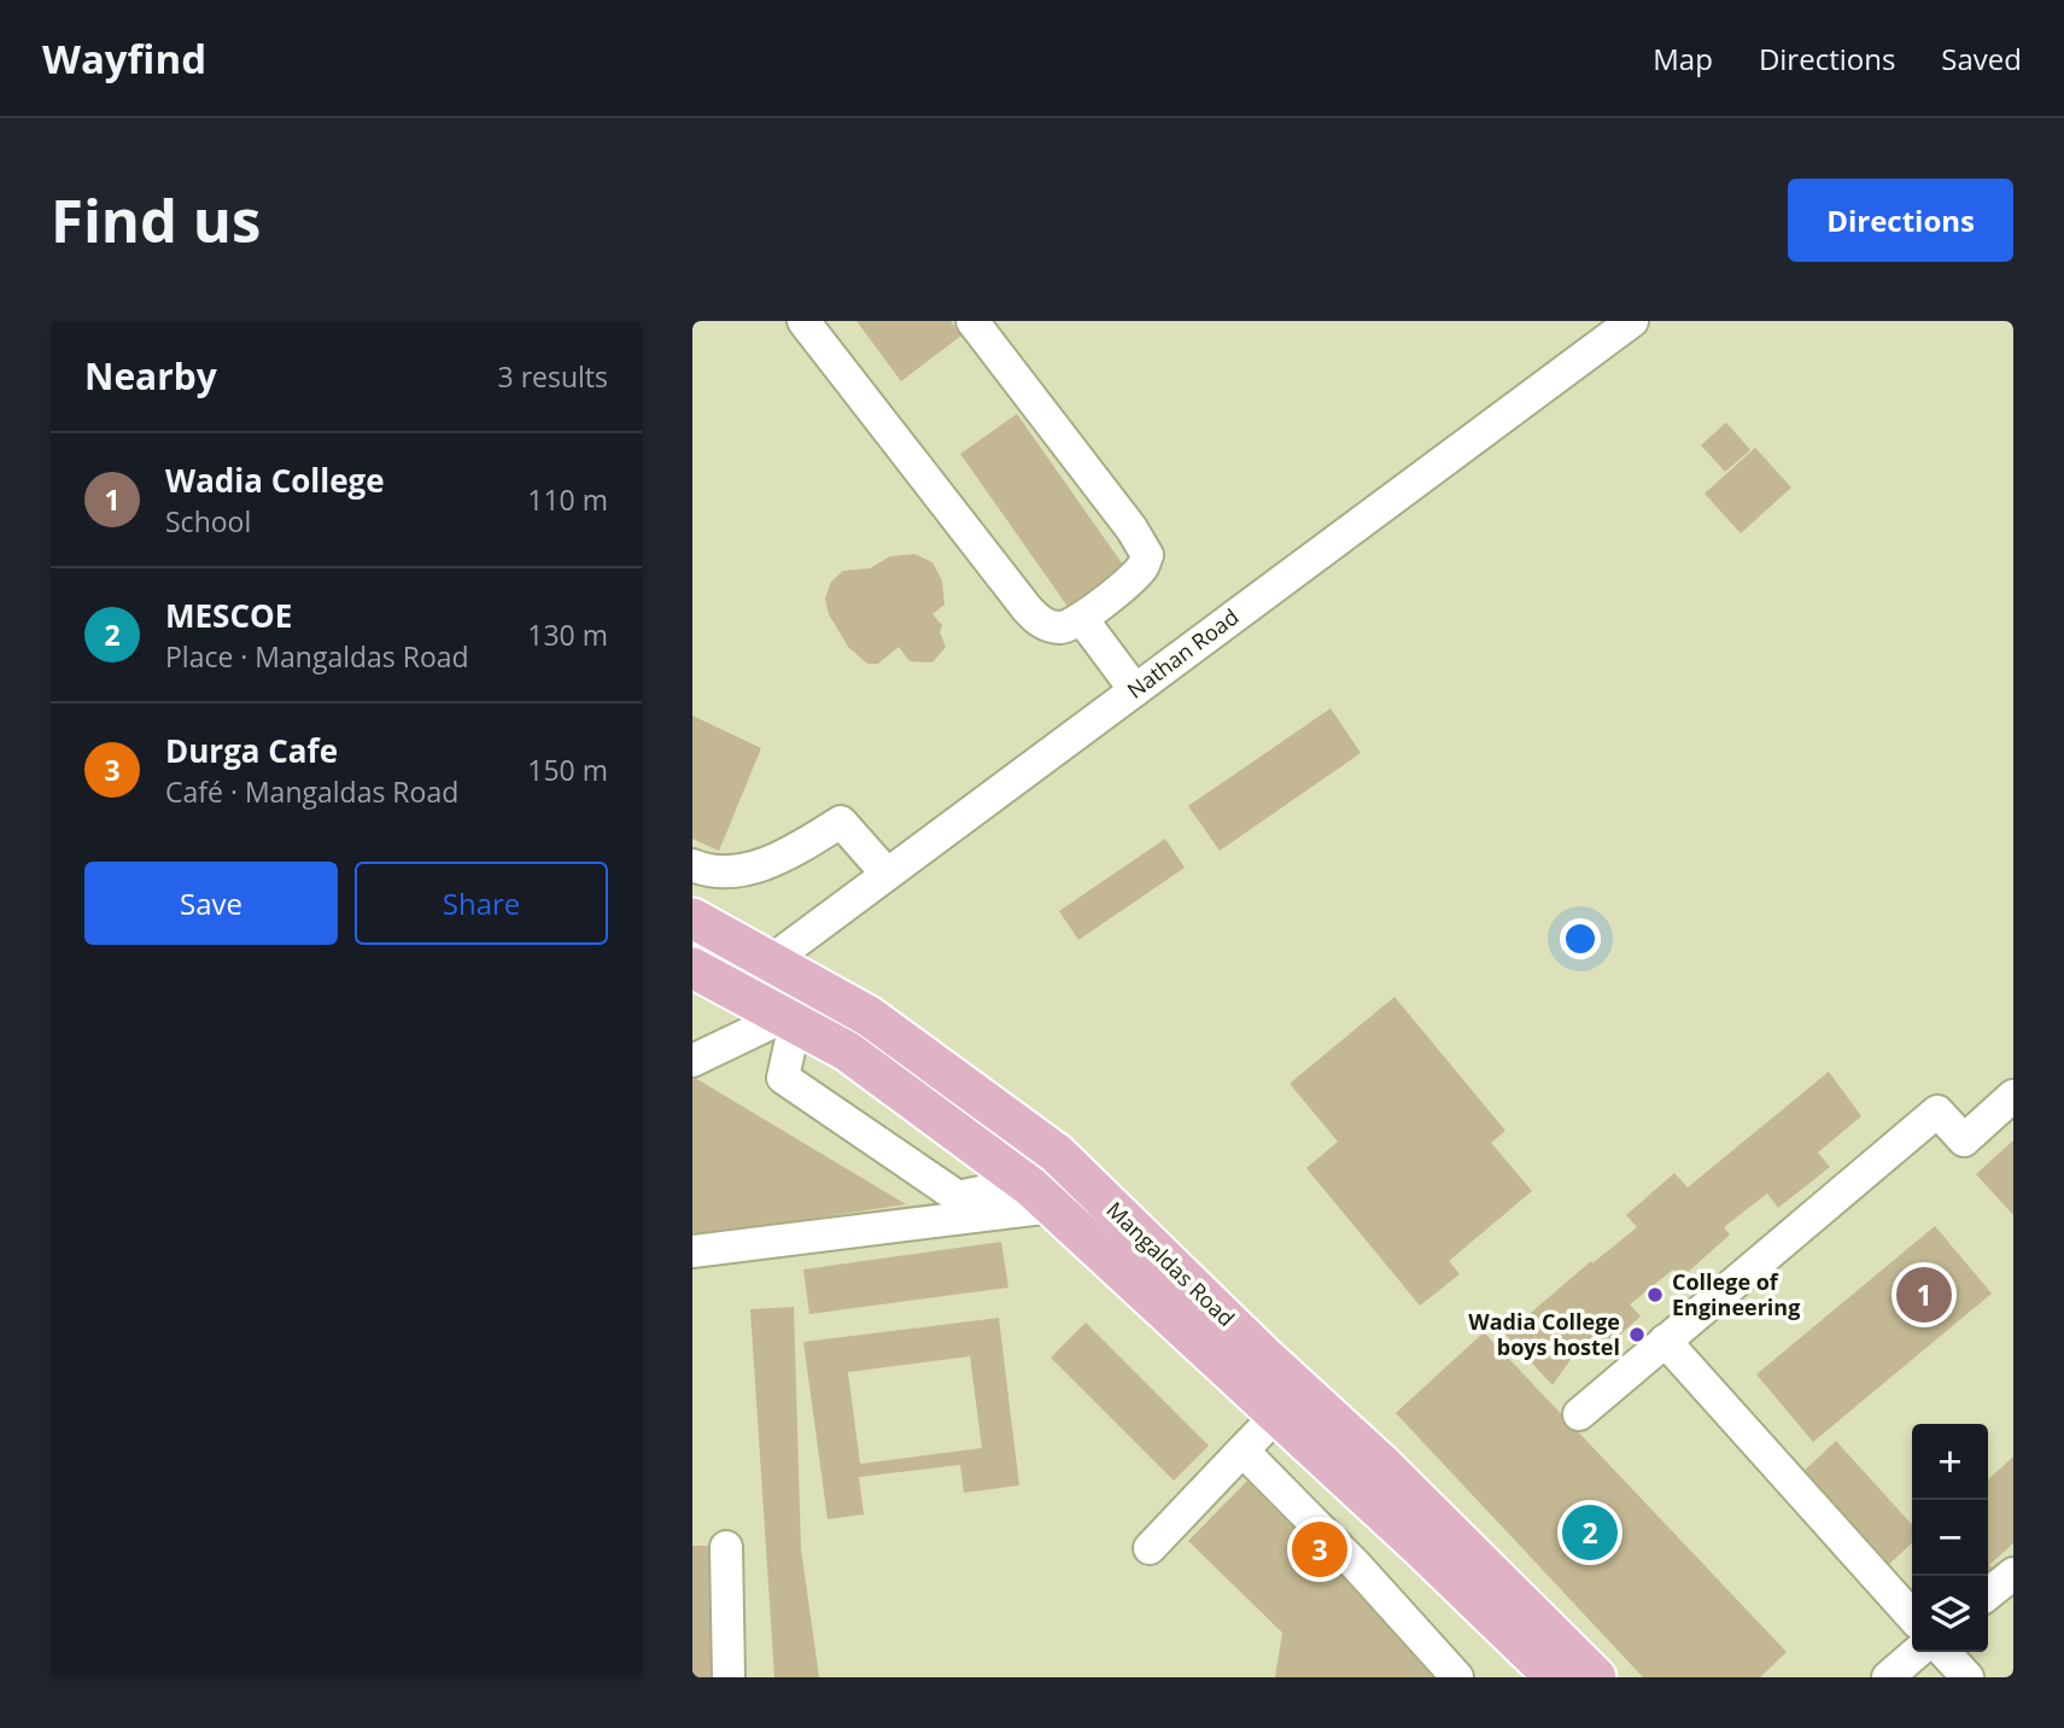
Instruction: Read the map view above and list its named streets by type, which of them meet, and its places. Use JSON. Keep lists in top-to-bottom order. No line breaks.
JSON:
{"streets":{"main road":["Mangaldas Road"],"street":["Nathan Road"]},"crossings":[["Nathan Road","Mangaldas Road"]],"places":["College of Engineering","Wadia College boys hostel"],"page":{"header":"Wayfind","nav":["Map","Directions","Saved"],"buttons":["Directions",["Save","Share"]],"title":"Find us","heading":["Nearby","3 results"],"list":[{"mark":"1","name":"Wadia College","note":"School","value":"110 m"},{"mark":"2","name":"MESCOE","note":"Place · Mangaldas Road","value":"130 m"},{"mark":"3","name":"Durga Cafe","note":"Café · Mangaldas Road","value":"150 m"}],"pins":["1","2","3"],"map_buttons":["+","−"]}}
